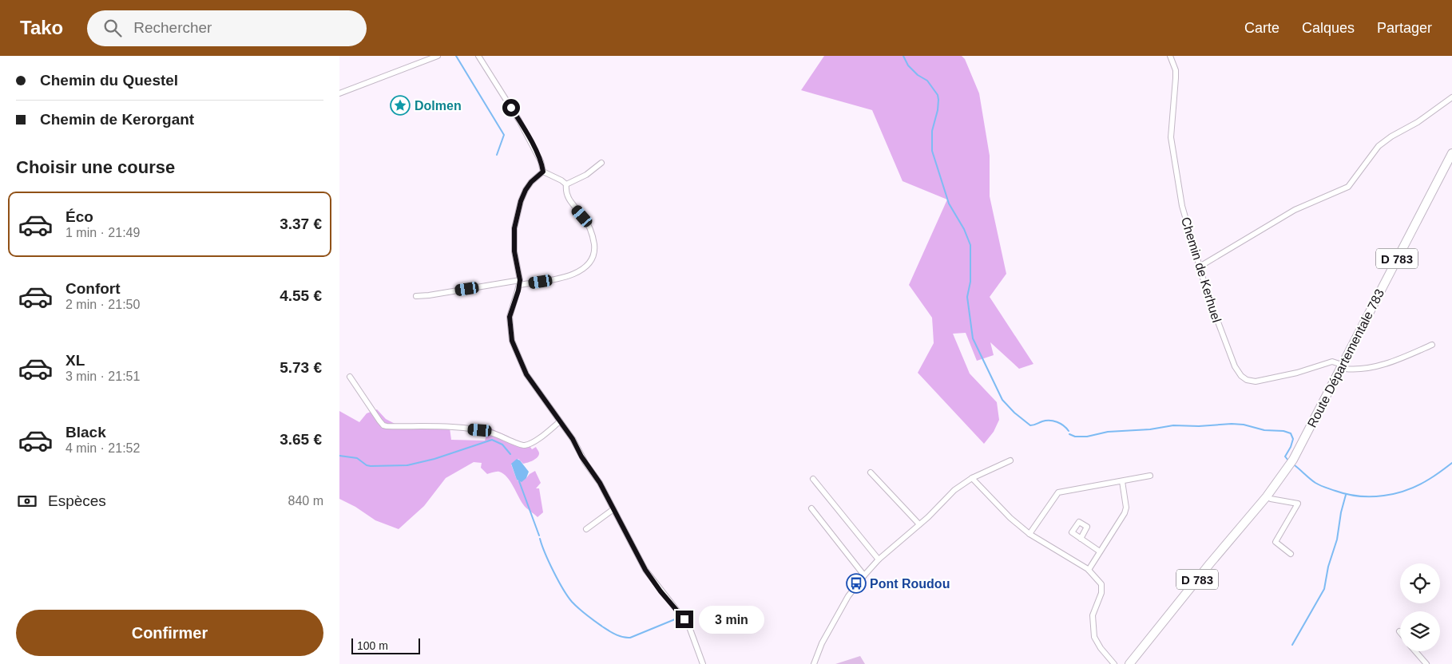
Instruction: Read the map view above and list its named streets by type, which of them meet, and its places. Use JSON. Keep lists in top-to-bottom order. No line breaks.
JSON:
{"streets":{"main road":["D 783","Route Départementale 783"],"street":["Chemin de Kerhuel"]},"crossings":[["D 783","Route Départementale 783"],["Chemin de Kerhuel","Route Départementale 783"]],"places":{"place":["Dolmen"],"bus stop":["Pont Roudou"]},"scale_bar":"100 m","page":{"header":"Tako","search":"Rechercher","nav":["Carte","Calques","Partager"],"banner":["Chemin du Questel","Chemin de Kerorgant"],"heading":"Choisir une course","list":[{"name":"Éco","note":"1 min · 21:49","value":"3.37 €"},{"name":"Confort","note":"2 min · 21:50","value":"4.55 €"},{"name":"XL","note":"3 min · 21:51","value":"5.73 €"},{"name":"Black","note":"4 min · 21:52","value":"3.65 €"}],"pay":["Espèces","840 m"],"buttons":"Confirmer","bubble":"3 min","scale":"100 m"}}
